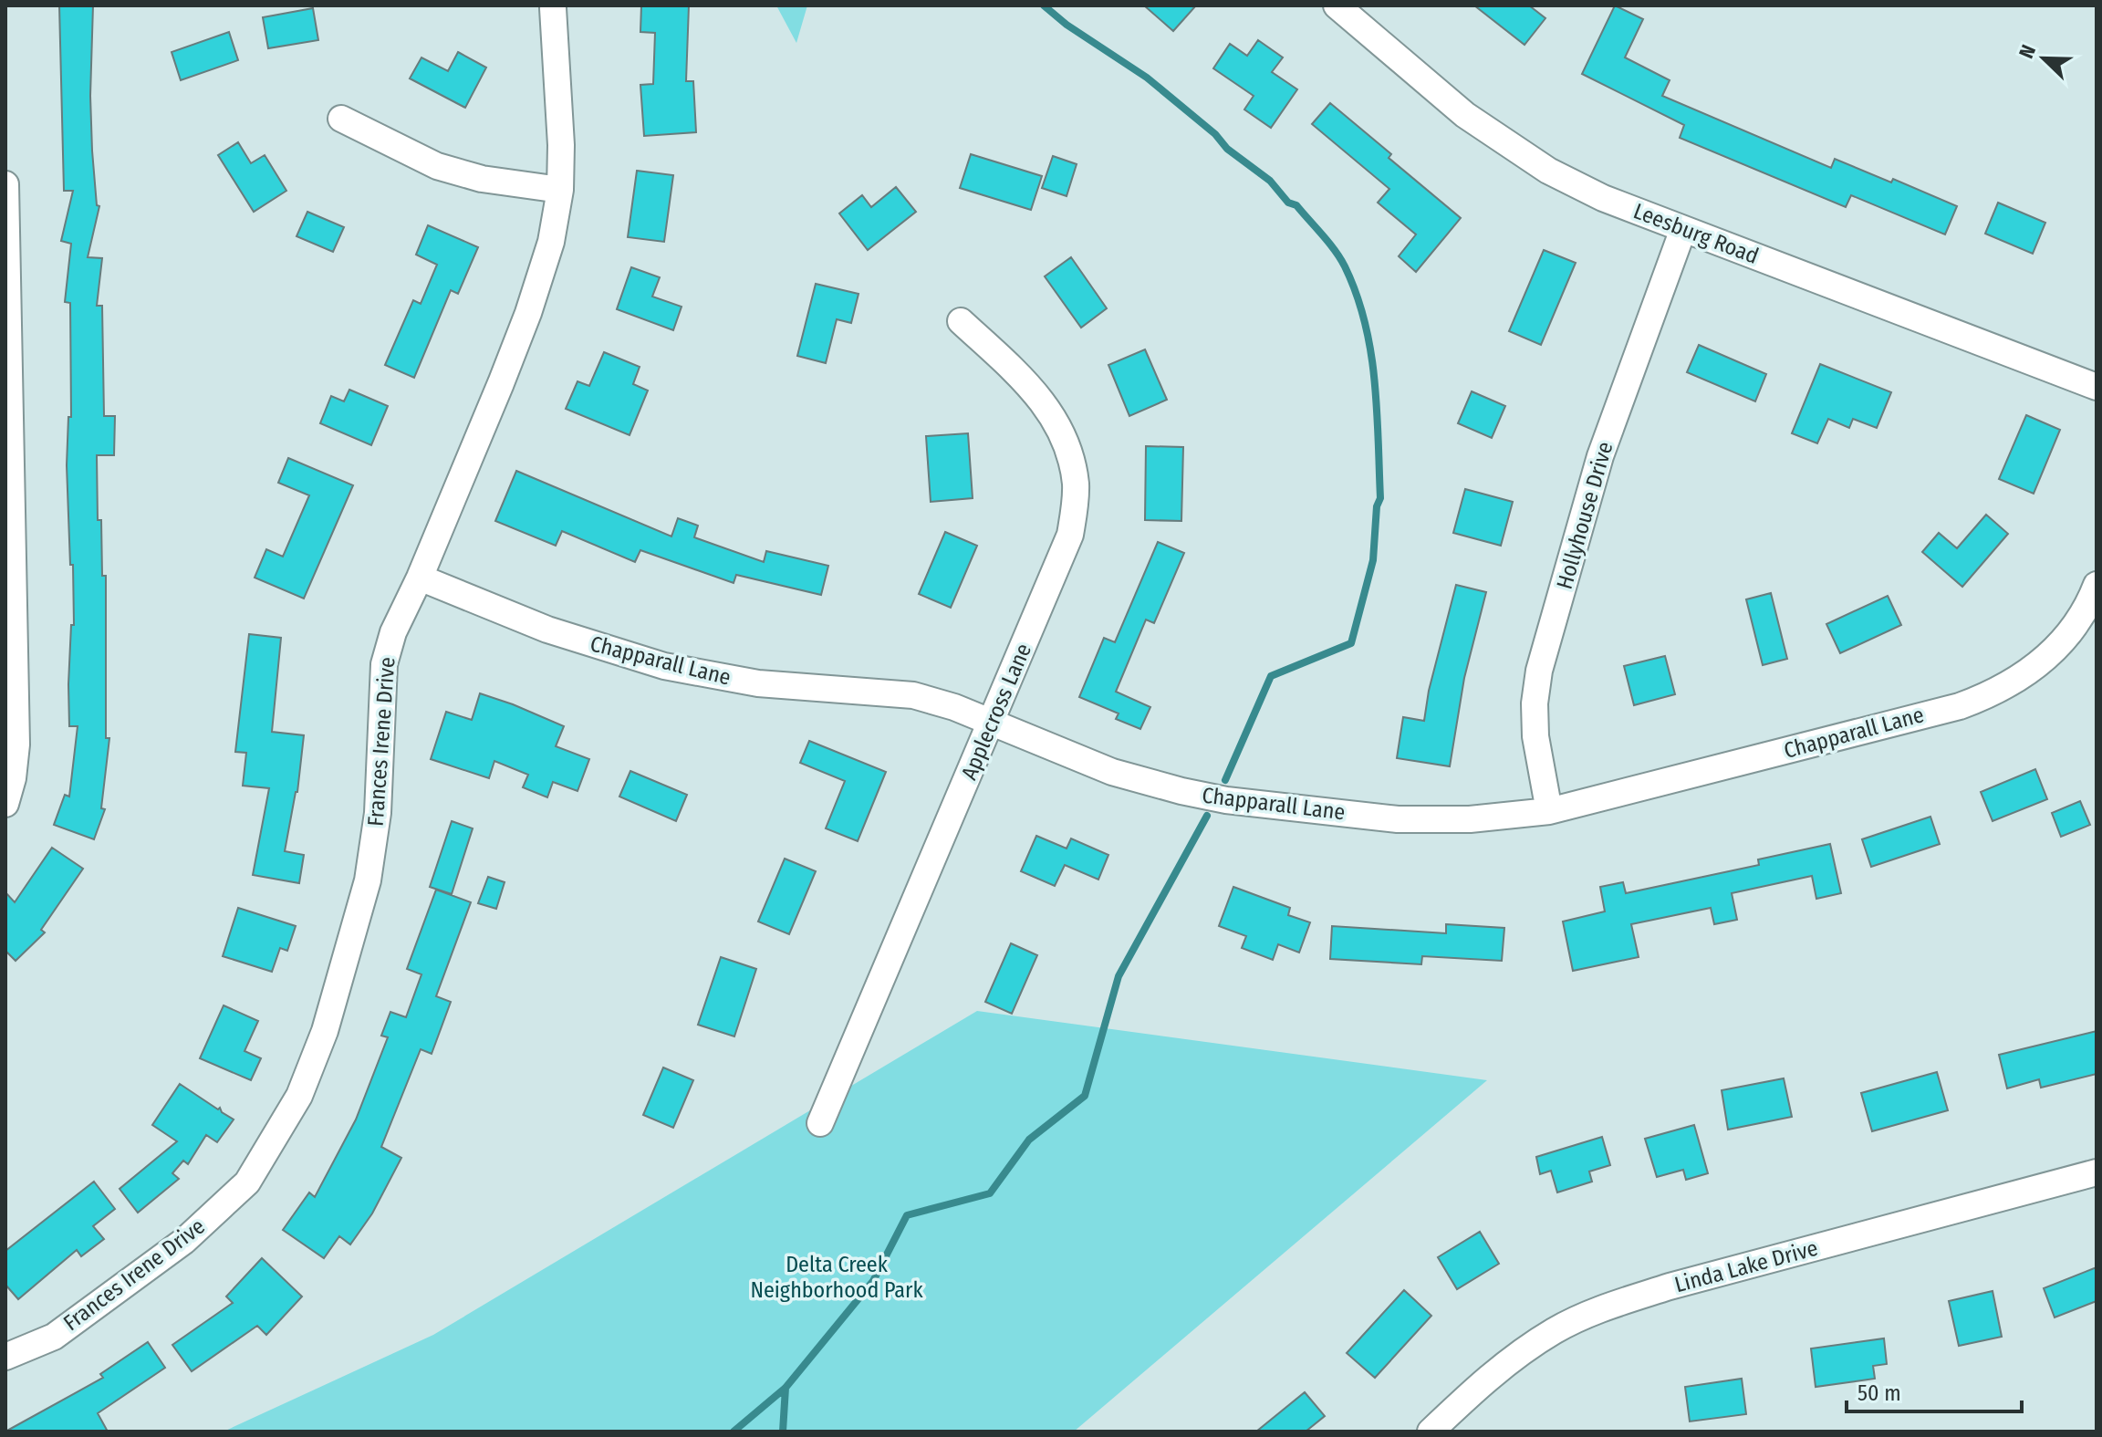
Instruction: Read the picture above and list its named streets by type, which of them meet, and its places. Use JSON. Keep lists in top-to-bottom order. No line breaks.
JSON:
{"streets":{"street":["Leesburg Road","Hollyhouse Drive","Chapparall Lane","Applecross Lane","Frances Irene Drive","Linda Lake Drive"]},"crossings":[["Leesburg Road","Hollyhouse Drive"],["Hollyhouse Drive","Chapparall Lane"],["Chapparall Lane","Applecross Lane"],["Chapparall Lane","Frances Irene Drive"]],"parks":["Delta Creek Neighborhood Park"],"scale_bar":"50 m","north":"top left"}
